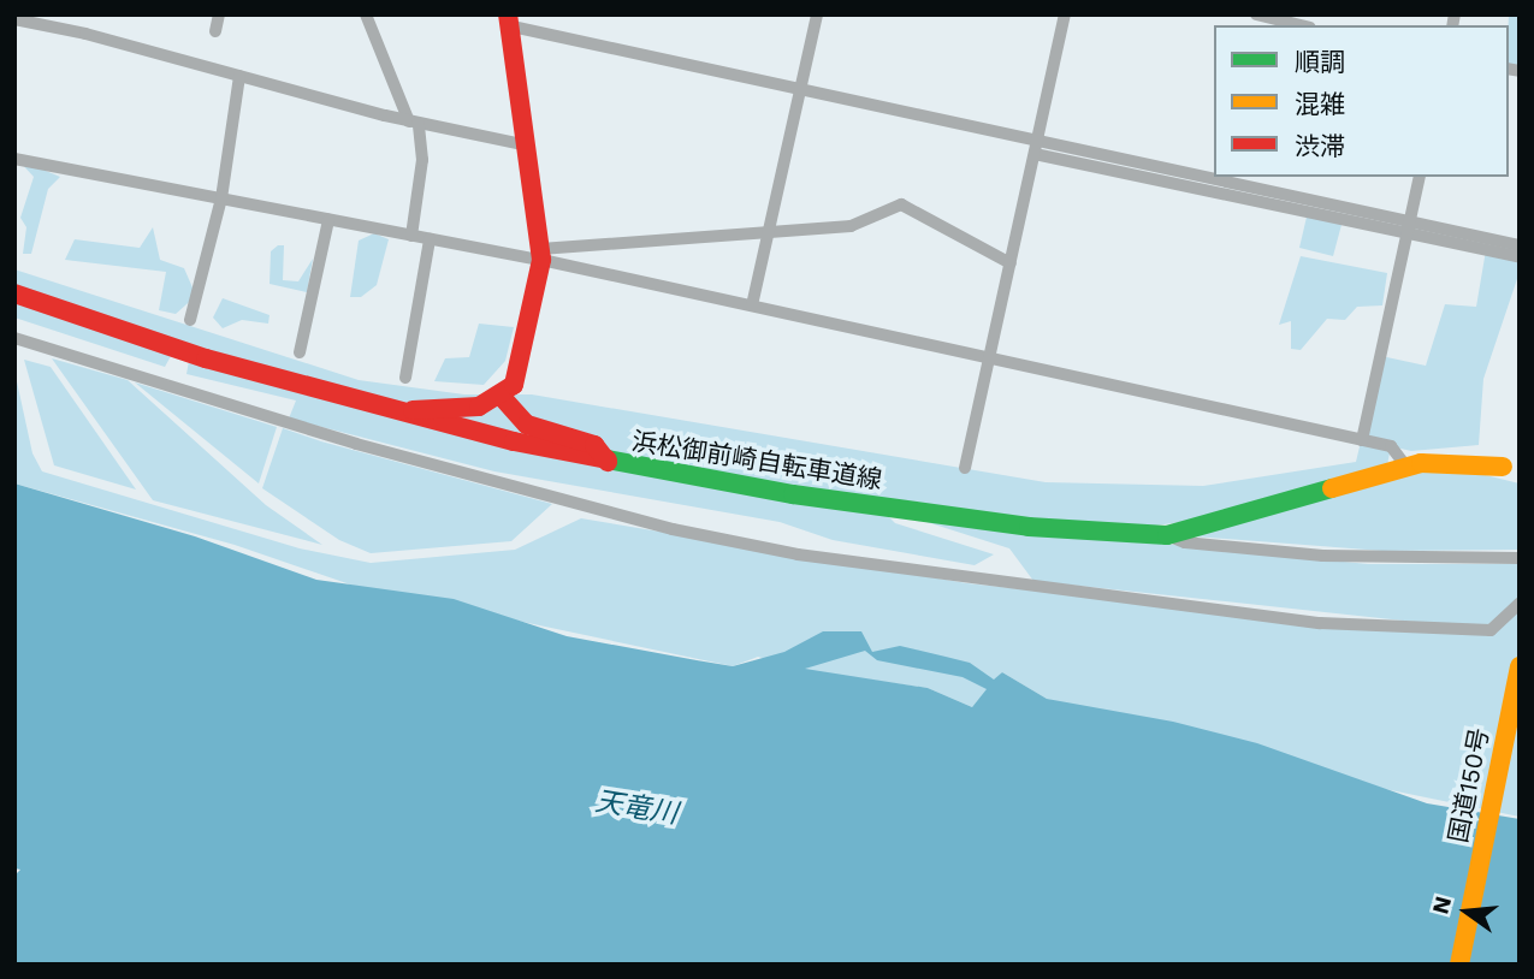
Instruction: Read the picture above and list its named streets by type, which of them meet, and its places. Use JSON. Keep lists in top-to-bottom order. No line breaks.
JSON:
{"streets":{"main road":["浜松御前崎自転車道線","国道150号"]},"water":["天竜川"],"legend":["順調","混雑","渋滞"],"north":"left"}
